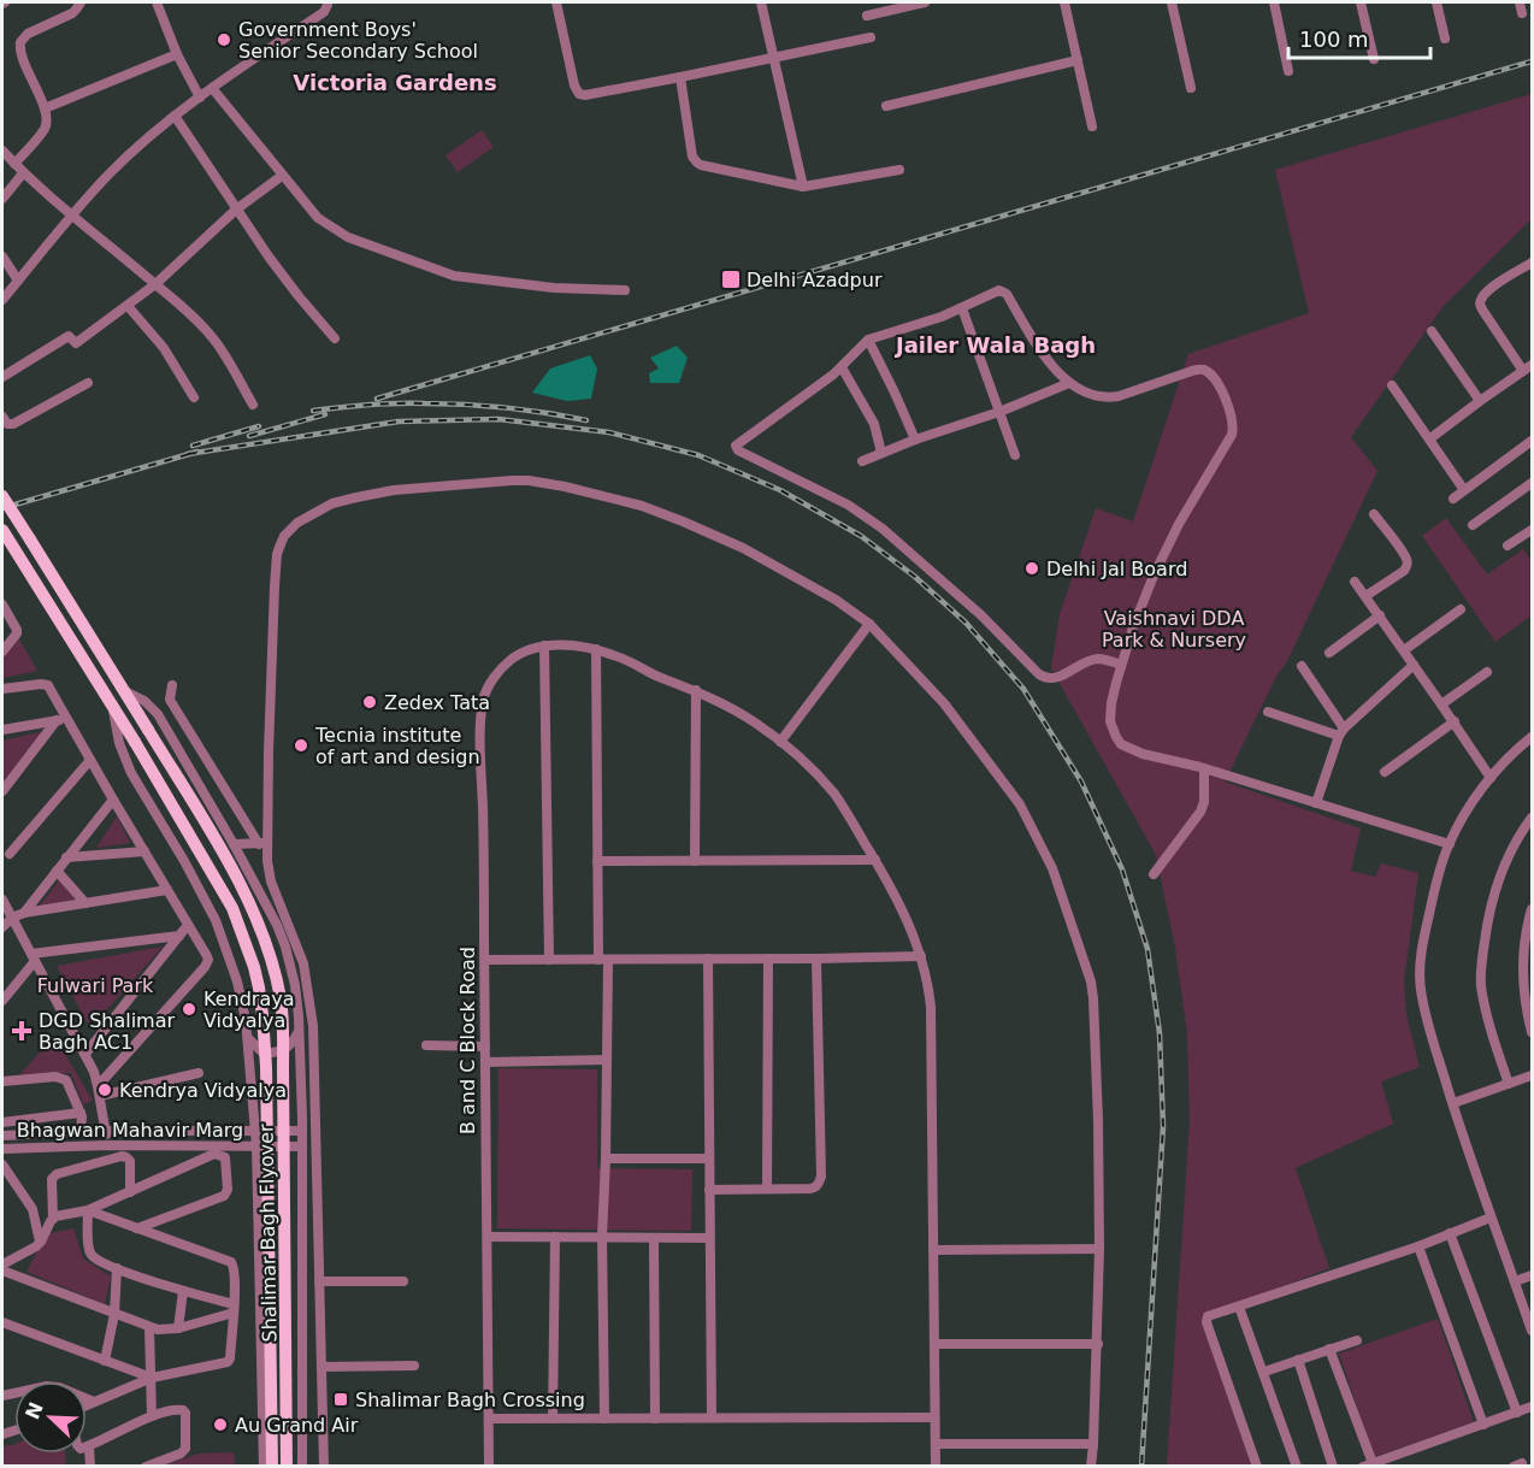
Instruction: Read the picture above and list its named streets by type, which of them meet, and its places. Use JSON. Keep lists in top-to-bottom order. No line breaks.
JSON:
{"streets":{"main road":["Shalimar Bagh Flyover"],"street":["B and C Block Road","Bhagwan Mahavir Marg"]},"districts":["Victoria Gardens","Jailer Wala Bagh"],"parks":["Vaishnavi DDA Park & Nursery","Fulwari Park"],"places":{"other":["Government Boys' Senior Secondary School","Delhi Jal Board","Zedex Tata","Tecnia institute of art and design","Kendraya Vidyalya","Kendrya Vidyalya","Au Grand Air"],"transit":["Delhi Azadpur","Shalimar Bagh Crossing"],"health":["DGD Shalimar Bagh AC1"]},"scale_bar":"100 m","north":"top left"}
